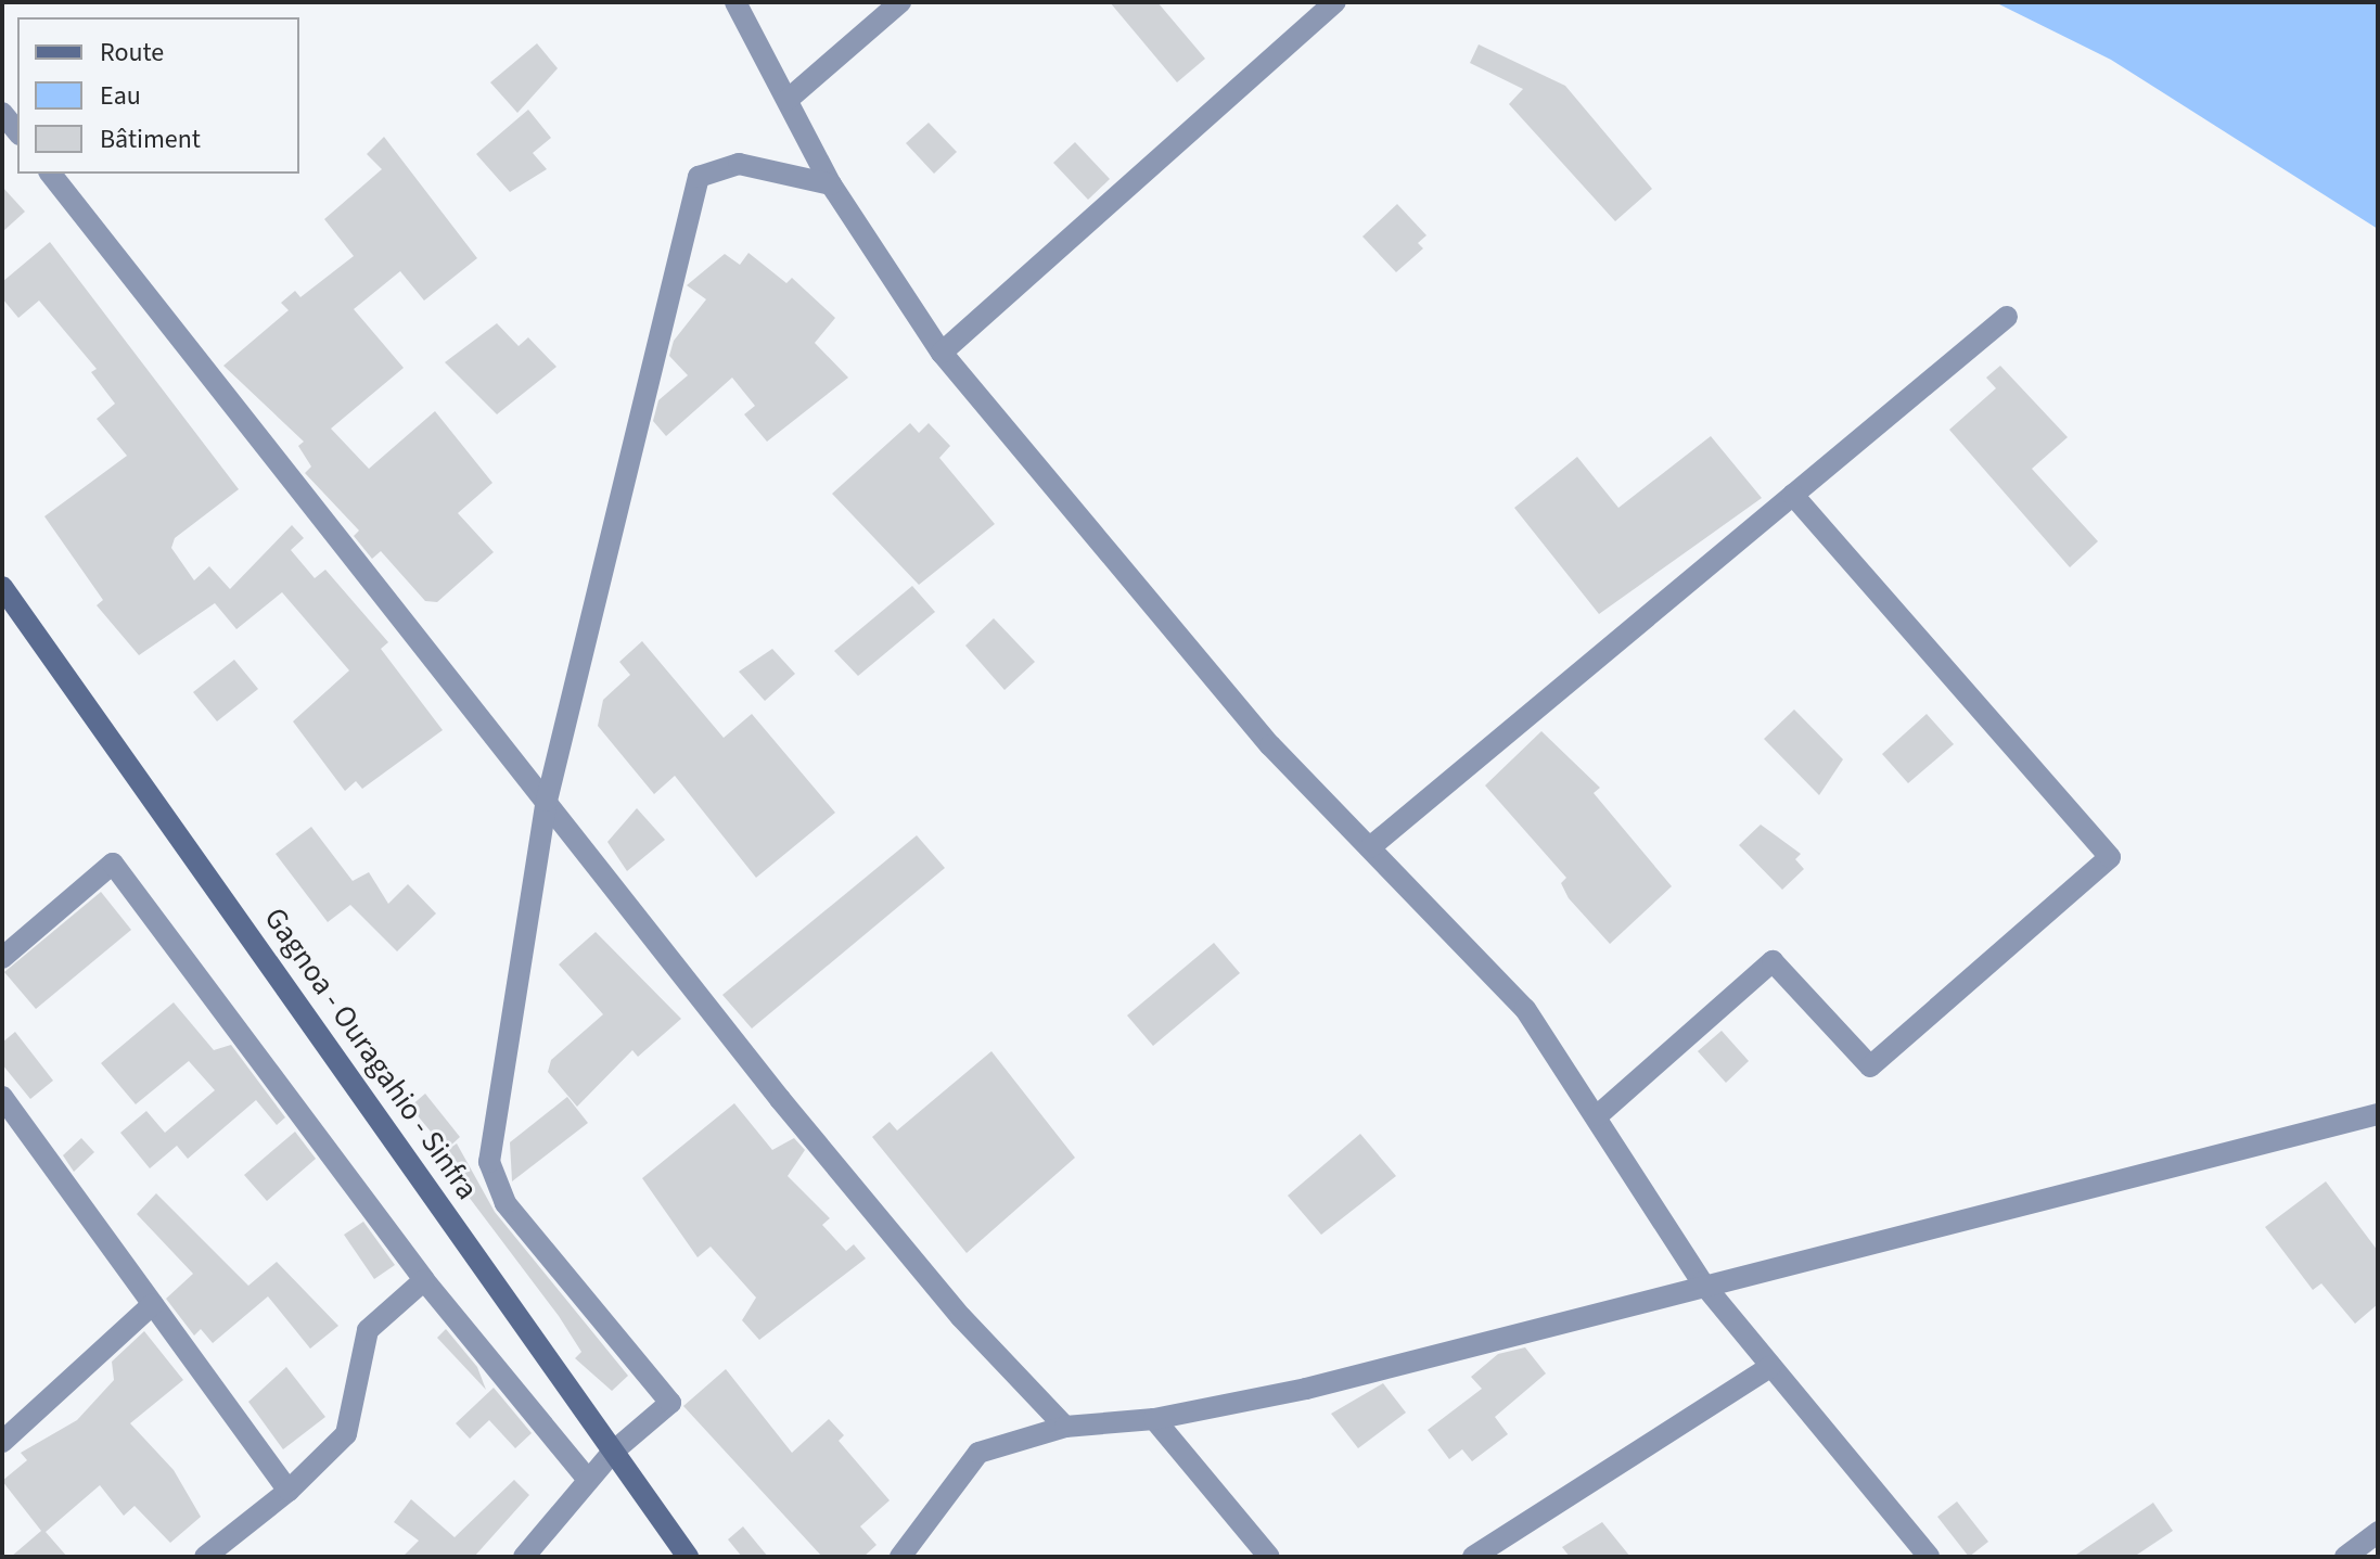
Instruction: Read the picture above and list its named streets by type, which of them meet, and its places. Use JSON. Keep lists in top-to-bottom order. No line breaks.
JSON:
{"streets":{"main road":["Gagnoa - Ouragahio - Sinfra"]},"legend":["Route","Eau","Bâtiment"]}
